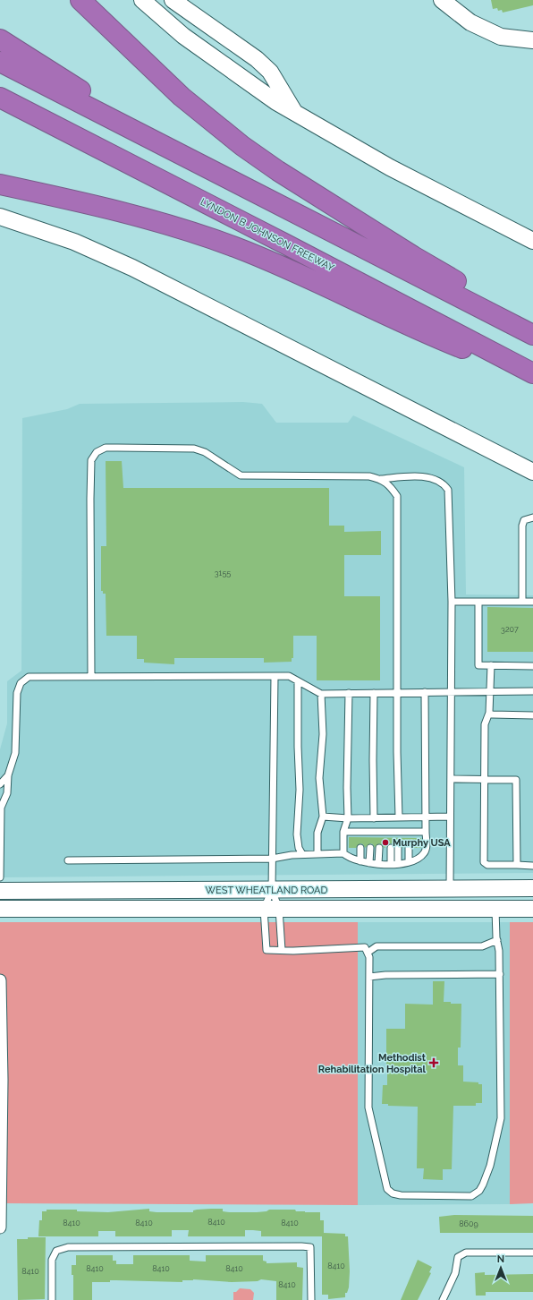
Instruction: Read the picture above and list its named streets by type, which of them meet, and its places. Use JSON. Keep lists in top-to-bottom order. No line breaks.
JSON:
{"streets":{"highway":["LYNDON B JOHNSON FREEWAY"],"main road":["WEST WHEATLAND ROAD"]},"places":{"other":["Murphy USA"],"health":["Methodist Rehabilitation Hospital"]},"house_numbers":["3155","3207","8410","8410","8410","8410","8609","8410","8410","8410","8410","8410","8410"],"north":"top"}
